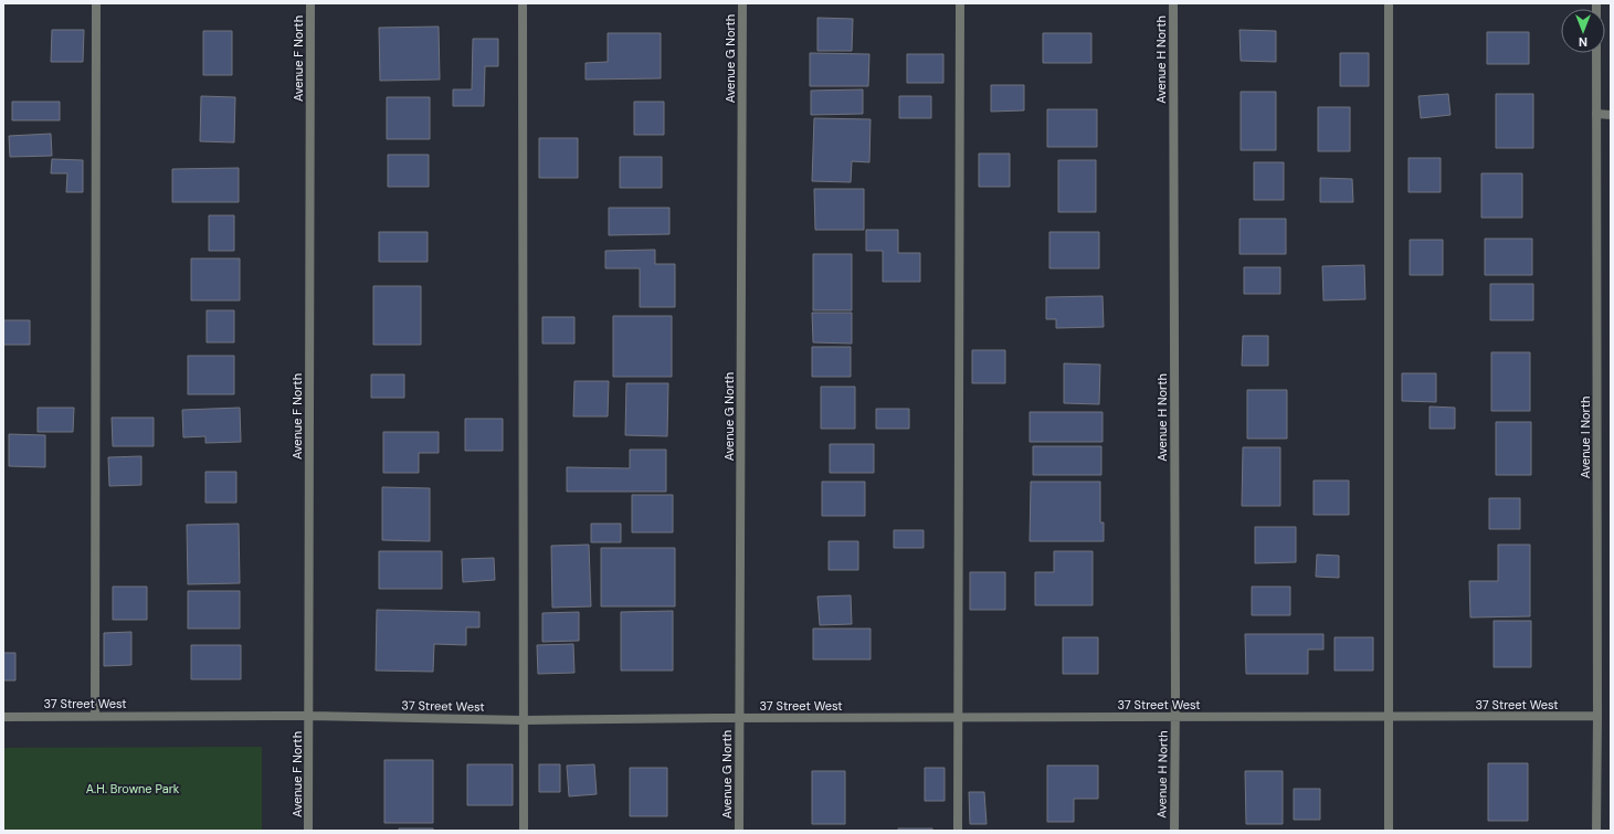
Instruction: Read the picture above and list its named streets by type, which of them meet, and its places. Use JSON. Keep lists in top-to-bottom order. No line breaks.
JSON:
{"streets":{"street":["Avenue F North","Avenue G North","Avenue H North","Avenue I North","37 Street West"]},"crossings":[["Avenue F North","37 Street West"],["Avenue G North","37 Street West"],["Avenue H North","37 Street West"],["Avenue I North","37 Street West"]],"parks":["A.H. Browne Park"],"north":"bottom"}
